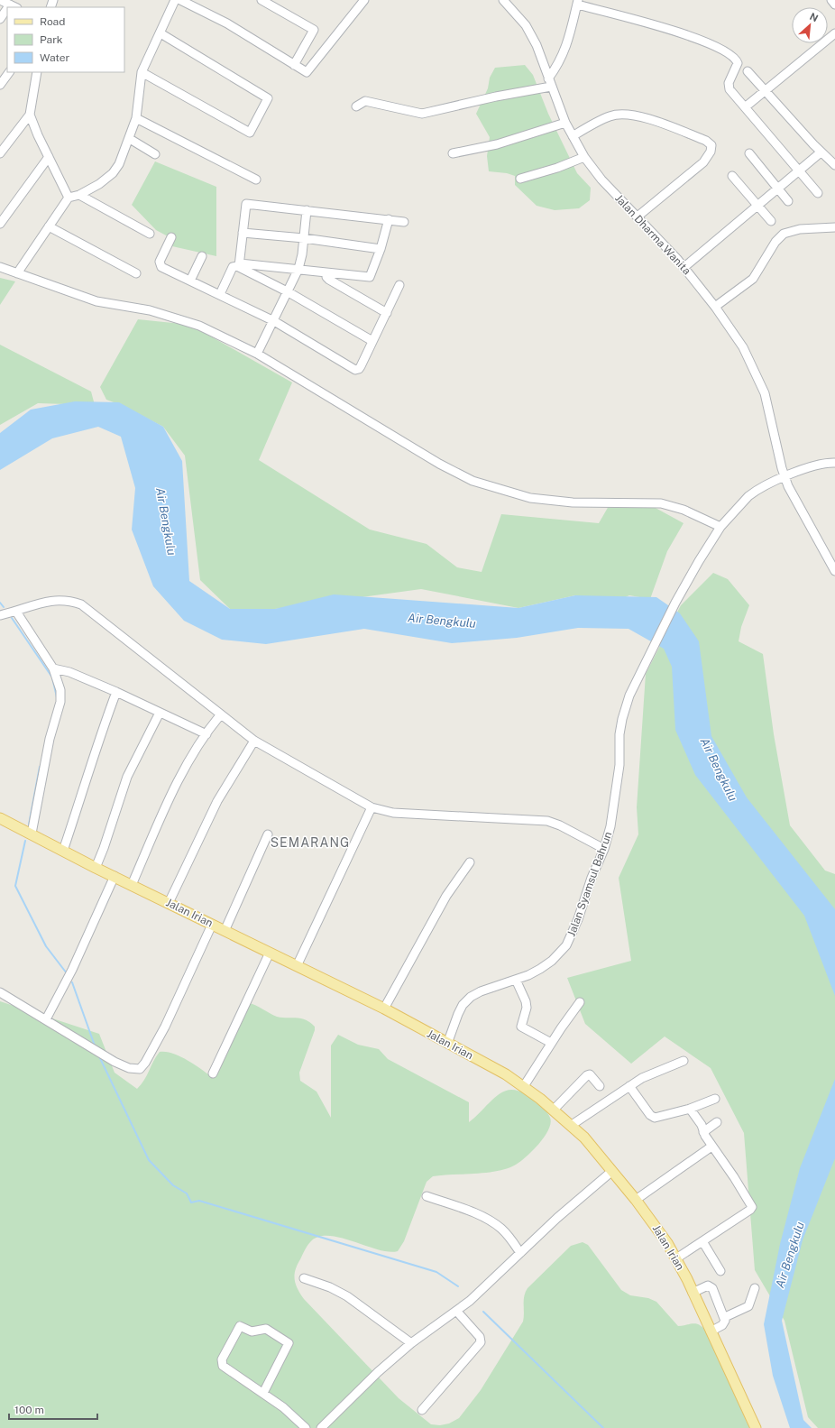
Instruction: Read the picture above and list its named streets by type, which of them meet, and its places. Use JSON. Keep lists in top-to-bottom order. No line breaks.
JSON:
{"streets":{"main road":["Jalan Irian"],"street":["Jalan Dharma Wanita","Jalan Syamsul Bahrun"]},"crossings":[["Jalan Syamsul Bahrun","Jalan Irian"]],"districts":["SEMARANG"],"water":["Air Bengkulu"],"legend":["Road","Park","Water"],"scale_bar":"100 m","north":"top right"}
